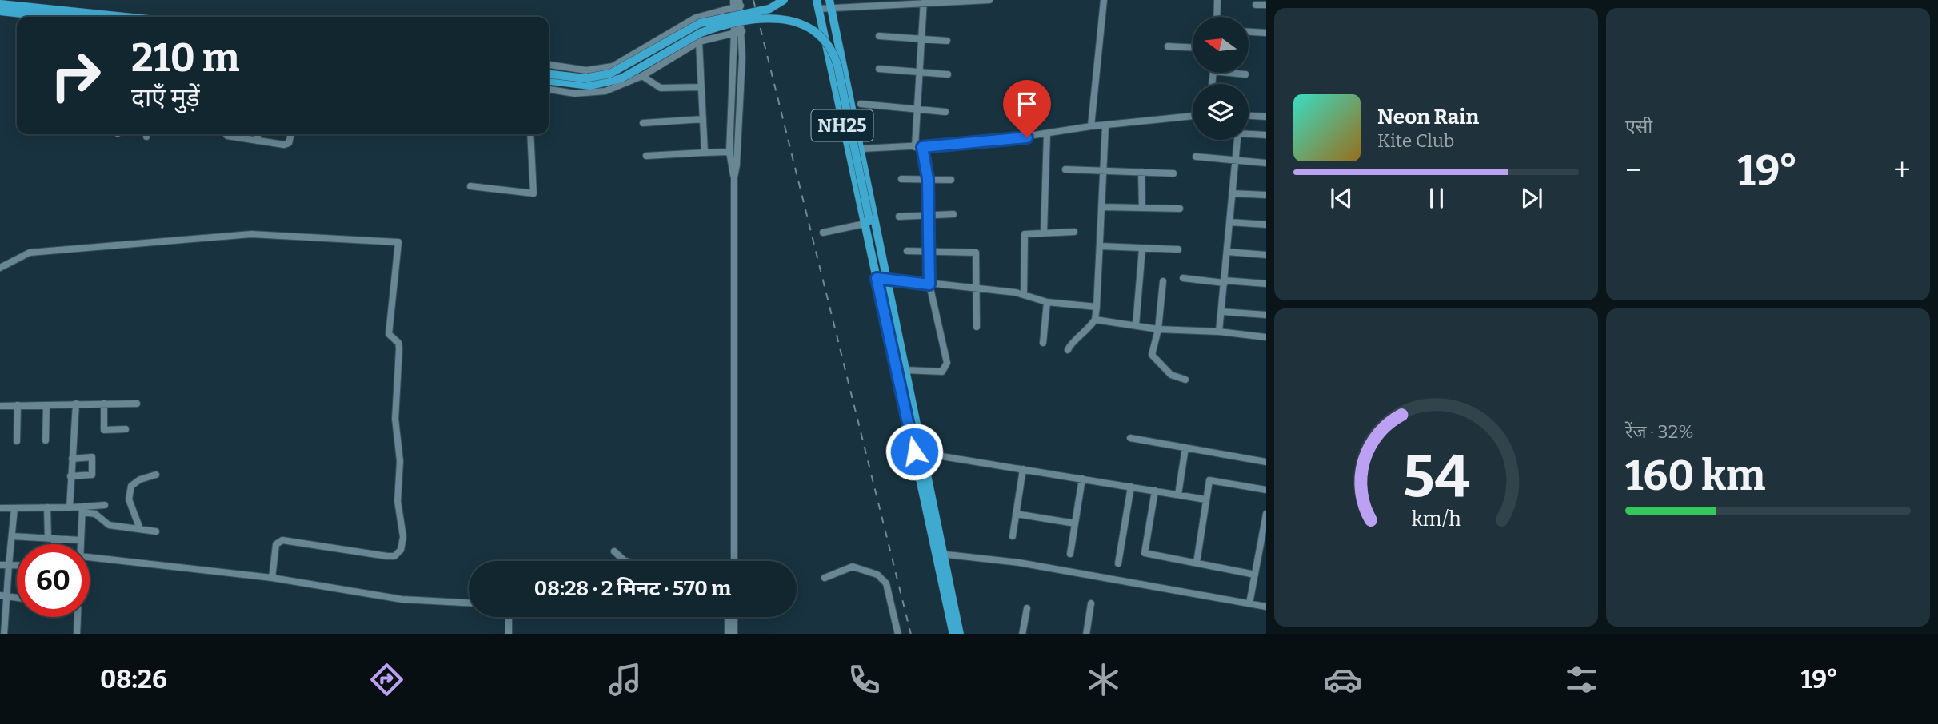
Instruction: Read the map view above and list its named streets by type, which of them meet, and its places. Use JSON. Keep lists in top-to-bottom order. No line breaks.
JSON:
{"streets":{"main road":["NH25"]},"north":"left","page":{"tile":["एसी",["रेंज · 32%","160 km"]],"turn":["210 m","दाएँ मुड़ें"],"song":["Neon Rain","Kite Club"],"heat":["−","19°","+"],"limit":"60","trip":"08:28 · 2 मिनट · 570 m","tabs":["08:26","19°"],"gauge":["54","km/h"]}}
